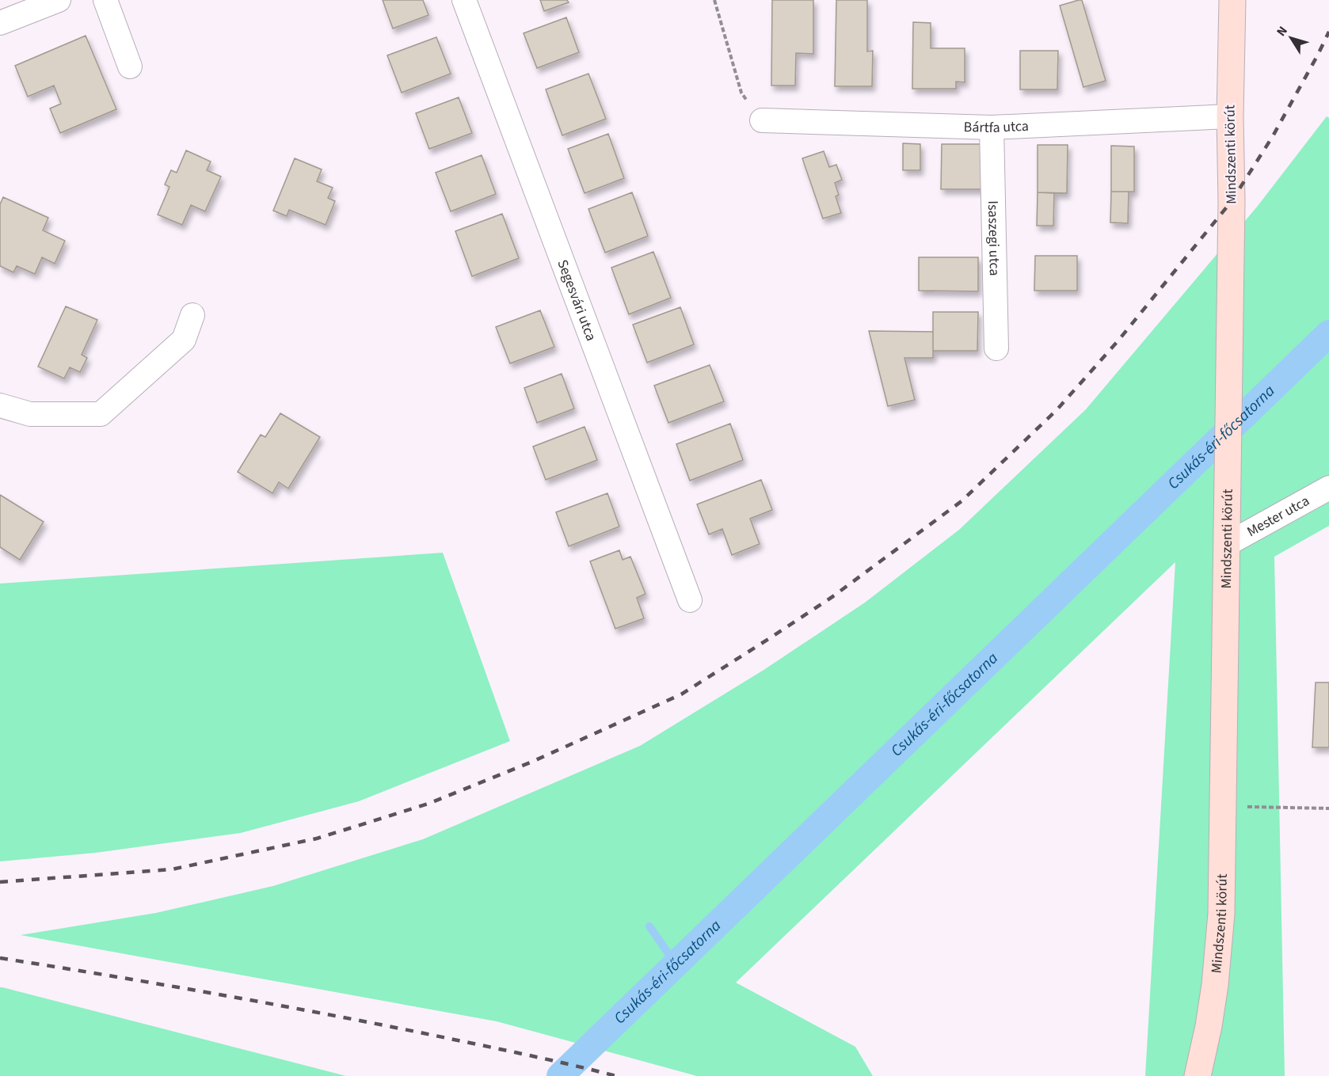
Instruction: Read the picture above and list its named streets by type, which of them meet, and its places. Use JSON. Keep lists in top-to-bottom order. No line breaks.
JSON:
{"streets":{"street":["Bártfa utca","Mindszenti körút","Isaszegi utca","Segesvári utca","Mester utca"]},"crossings":[["Bártfa utca","Mindszenti körút"],["Bártfa utca","Isaszegi utca"],["Mindszenti körút","Mester utca"]],"water":["Csukás-éri-főcsatorna"],"north":"top left"}
